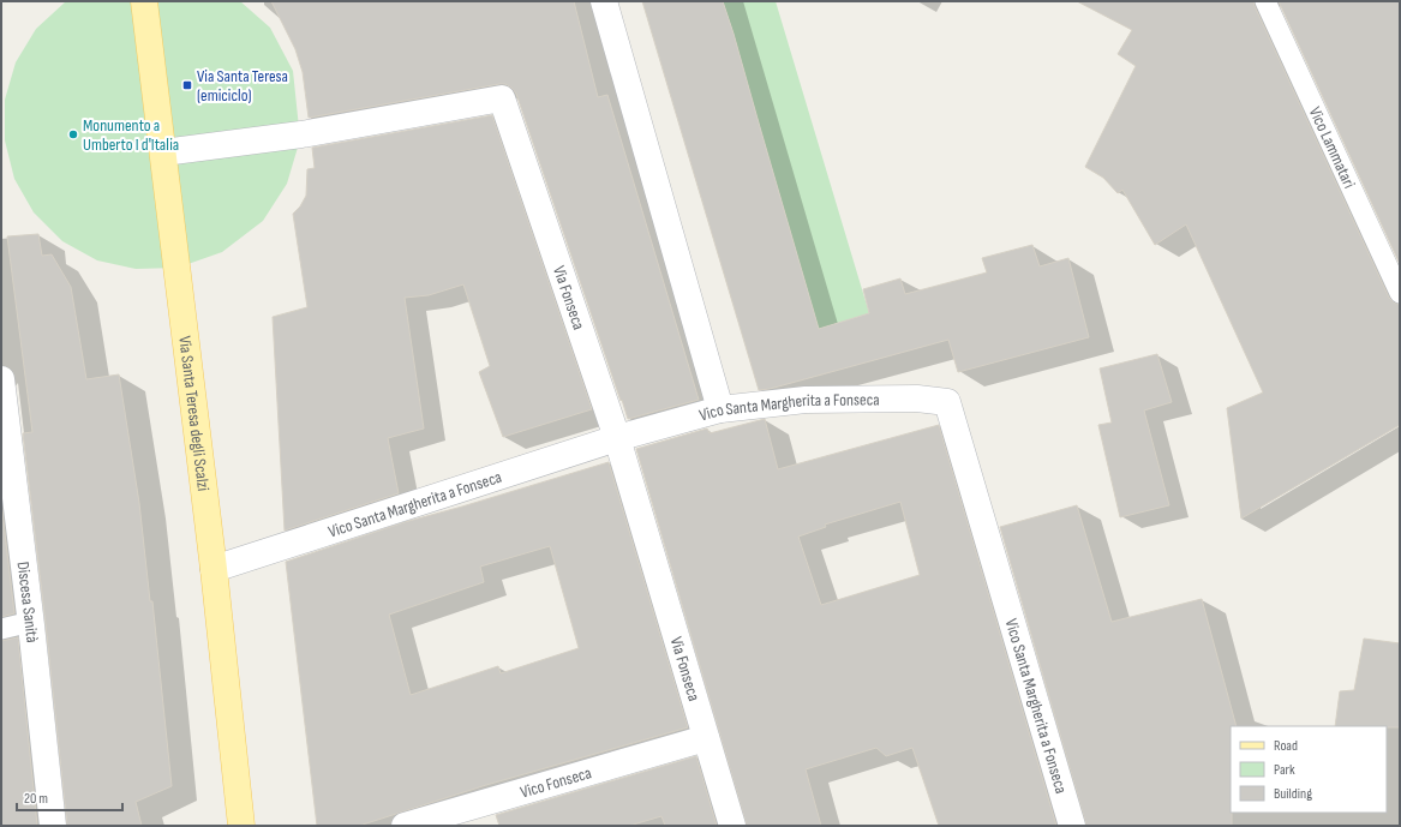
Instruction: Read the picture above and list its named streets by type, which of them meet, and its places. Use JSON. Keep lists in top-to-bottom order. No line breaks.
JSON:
{"streets":{"main road":["Via Santa Teresa degli Scalzi"],"street":["Via Fonseca","Vico Santa Margherita a Fonseca","Discesa Sanità","Vico Fonseca"],"lane":["Vico Lammatari"]},"crossings":[["Via Fonseca","Vico Santa Margherita a Fonseca"],["Via Fonseca","Via Santa Teresa degli Scalzi"],["Via Fonseca","Vico Fonseca"],["Vico Santa Margherita a Fonseca","Via Santa Teresa degli Scalzi"]],"places":{"transit":["Via Santa Teresa (emiciclo)"],"other":["Monumento a Umberto I d'Italia"]},"legend":["Road","Park","Building"],"scale_bar":"20 m"}
